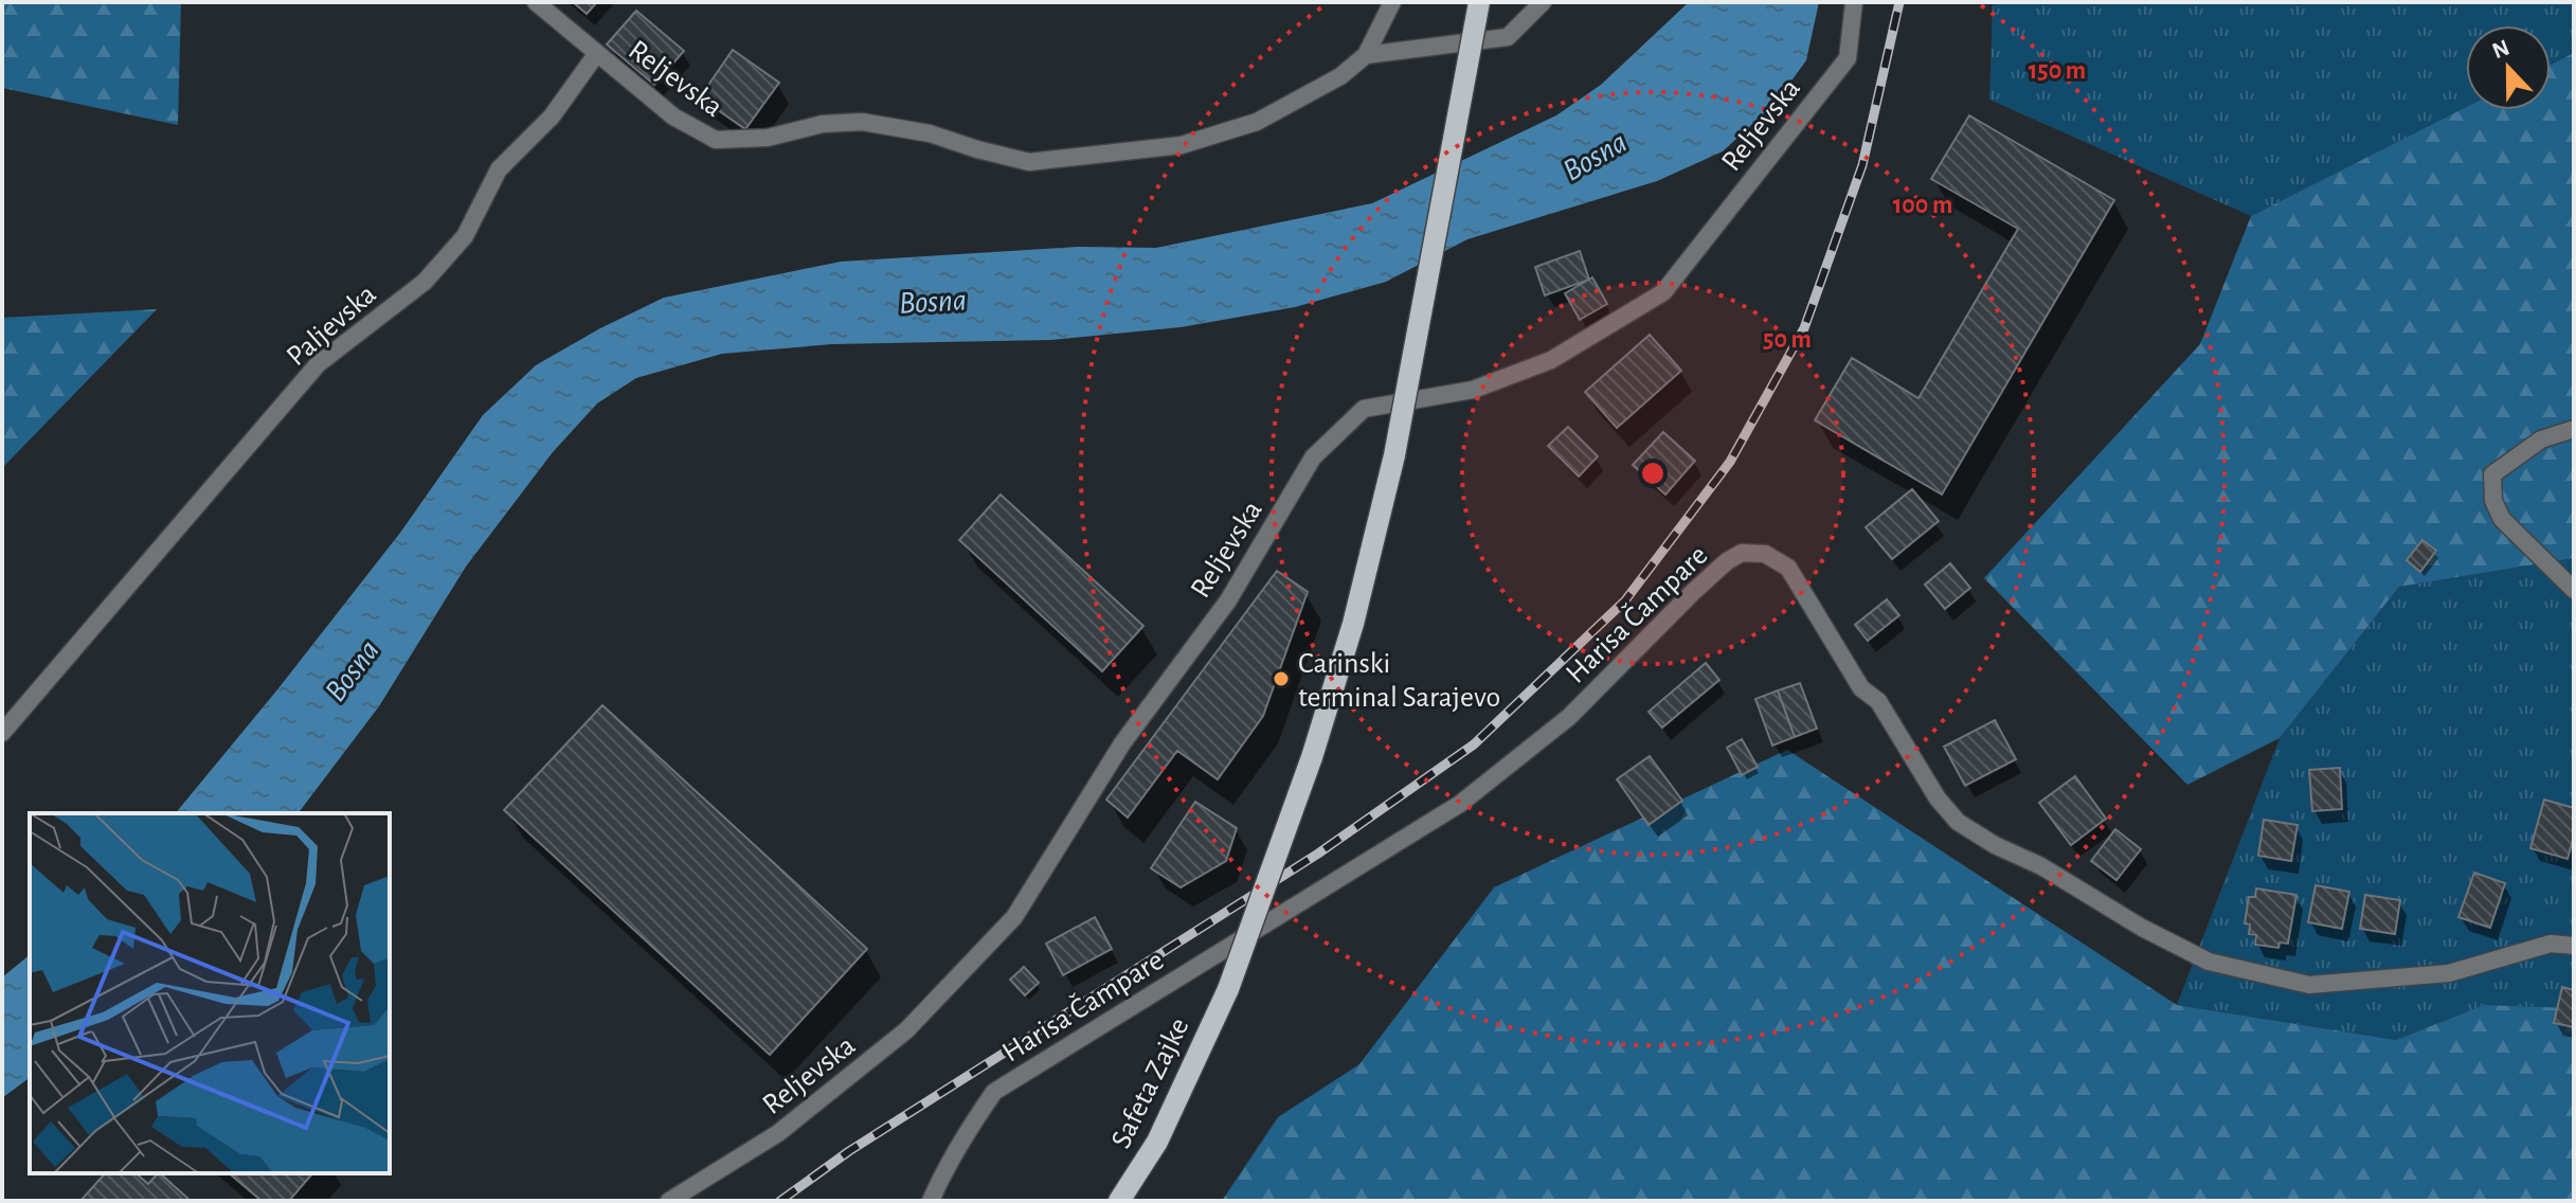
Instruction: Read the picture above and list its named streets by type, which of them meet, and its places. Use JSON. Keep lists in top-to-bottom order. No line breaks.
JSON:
{"streets":{"main road":["Safeta Zajke"],"street":["Reljevska","Paljevska","Harisa Čampare"]},"crossings":[["Reljevska","Paljevska"]],"water":["Bosna"],"places":["Carinski terminal Sarajevo"],"north":"top","rings":["150 m","100 m","50 m"]}
